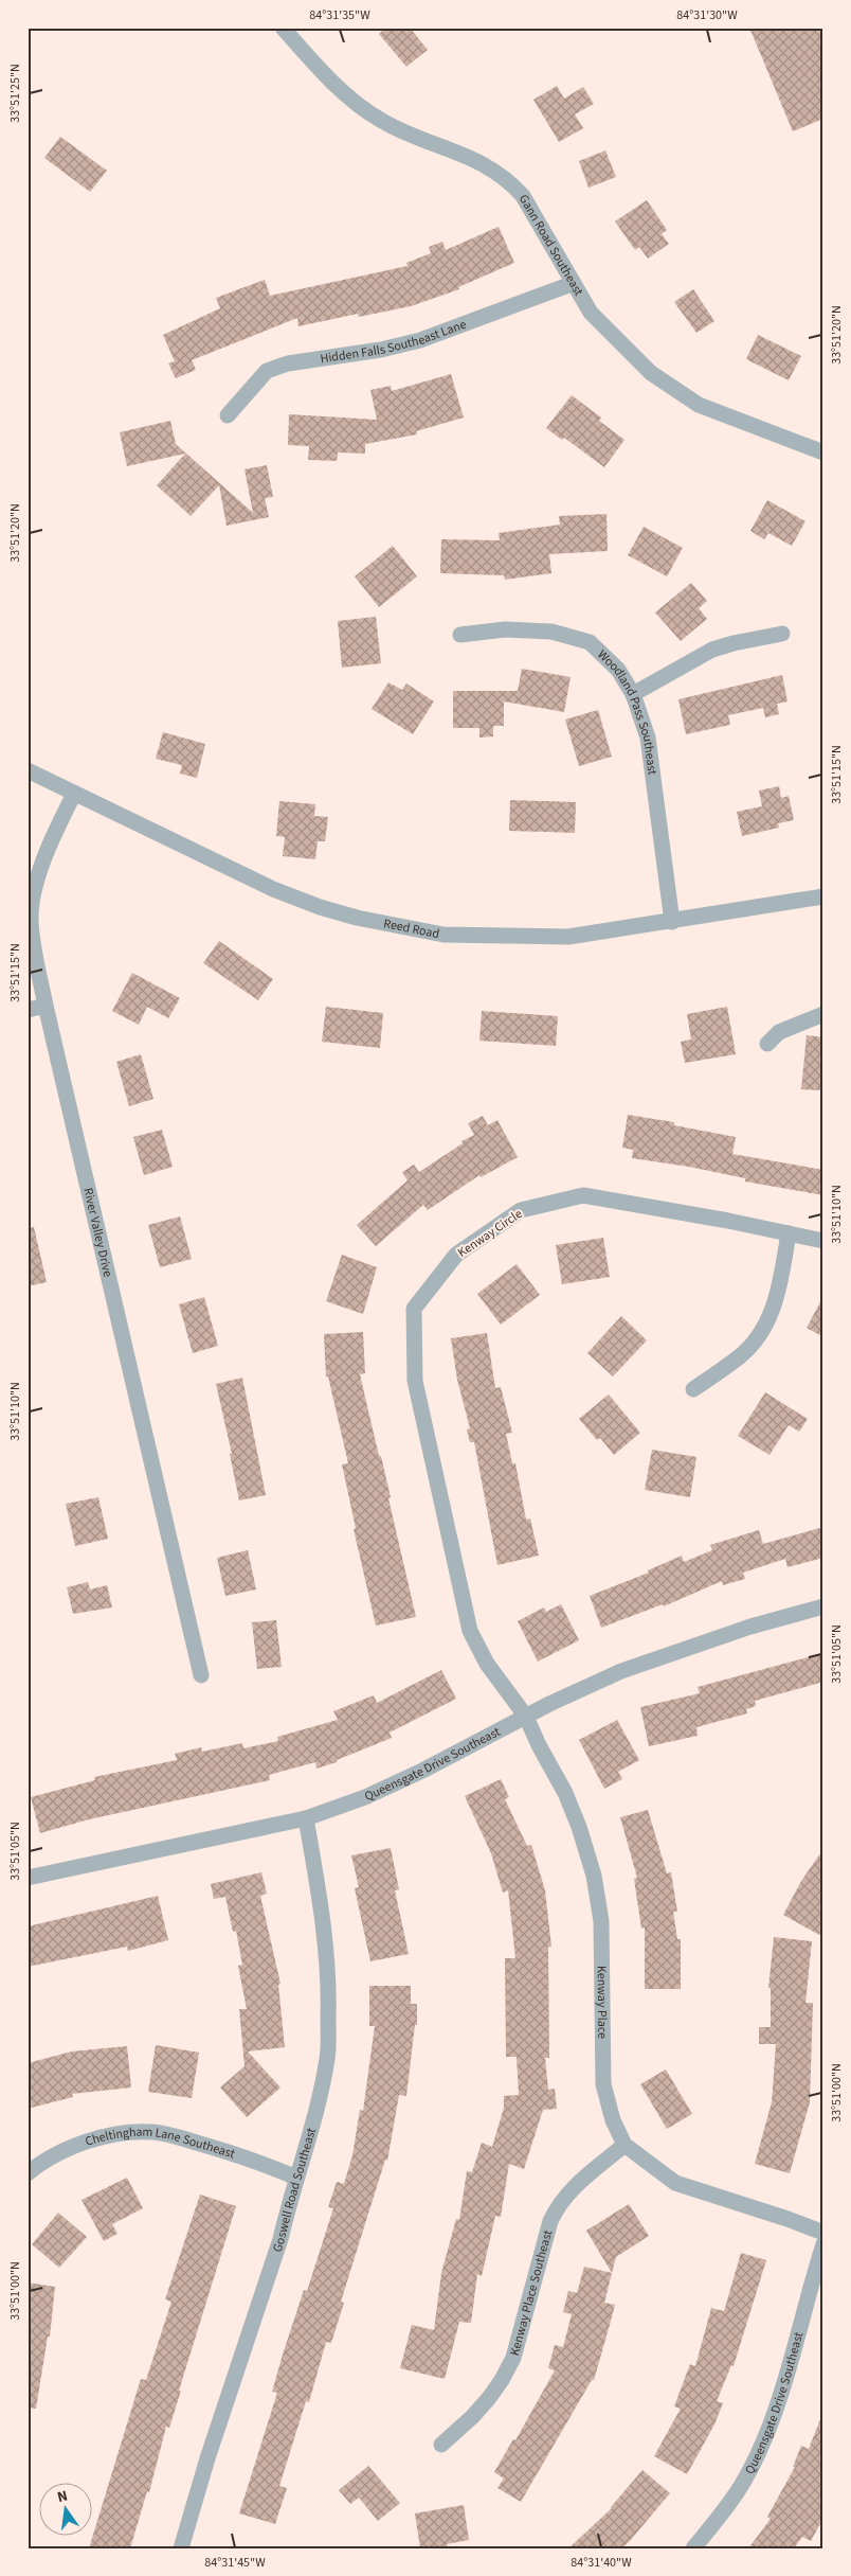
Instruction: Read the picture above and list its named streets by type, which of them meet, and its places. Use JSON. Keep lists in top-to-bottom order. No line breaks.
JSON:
{"streets":{"street":["Gann Road Southeast","Hidden Falls Southeast Lane","Woodland Pass Southeast","Reed Road","River Valley Drive","Kenway Circle","Queensgate Drive Southeast","Kenway Place","Cheltingham Lane Southeast","Goswell Road Southeast","Kenway Place Southeast"]},"crossings":[["Gann Road Southeast","Hidden Falls Southeast Lane"],["Woodland Pass Southeast","Reed Road"],["Reed Road","River Valley Drive"],["Kenway Circle","Kenway Place"],["Queensgate Drive Southeast","Kenway Place"],["Queensgate Drive Southeast","Goswell Road Southeast"],["Kenway Place","Kenway Place Southeast"],["Cheltingham Lane Southeast","Goswell Road Southeast"]],"north":"top","coordinates":["84°31'35\"W","84°31'30\"W","33°51'25\"N","33°51'20\"N","33°51'15\"N","33°51'10\"N","33°51'05\"N","33°51'00\"N","84°31'45\"W","84°31'40\"W"]}
